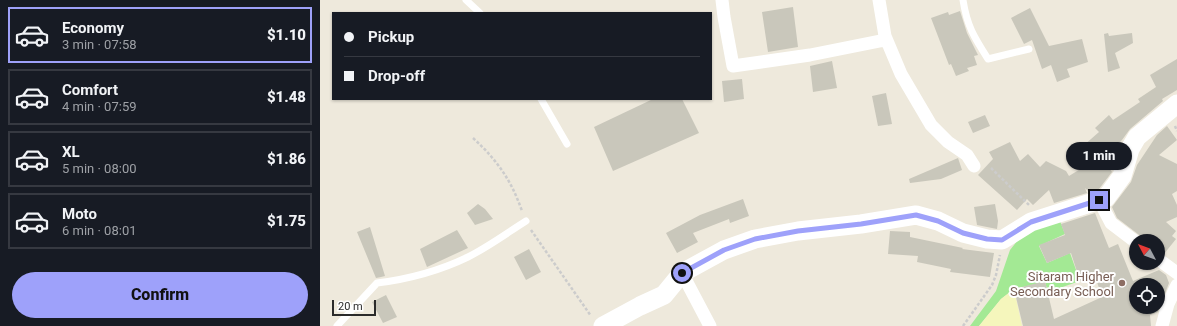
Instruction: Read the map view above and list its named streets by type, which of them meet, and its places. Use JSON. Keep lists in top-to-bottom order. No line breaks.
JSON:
{"places":["Sitaram Higher Secondary School"],"scale_bar":"20 m","north":"top left","page":{"list":[{"name":"Economy","note":"3 min · 07:58","value":"$1.10"},{"name":"Comfort","note":"4 min · 07:59","value":"$1.48"},{"name":"XL","note":"5 min · 08:00","value":"$1.86"},{"name":"Moto","note":"6 min · 08:01","value":"$1.75"}],"banner":["Pickup","Drop-off"],"bubble":"1 min","buttons":"Confirm","scale":"20 m"}}
